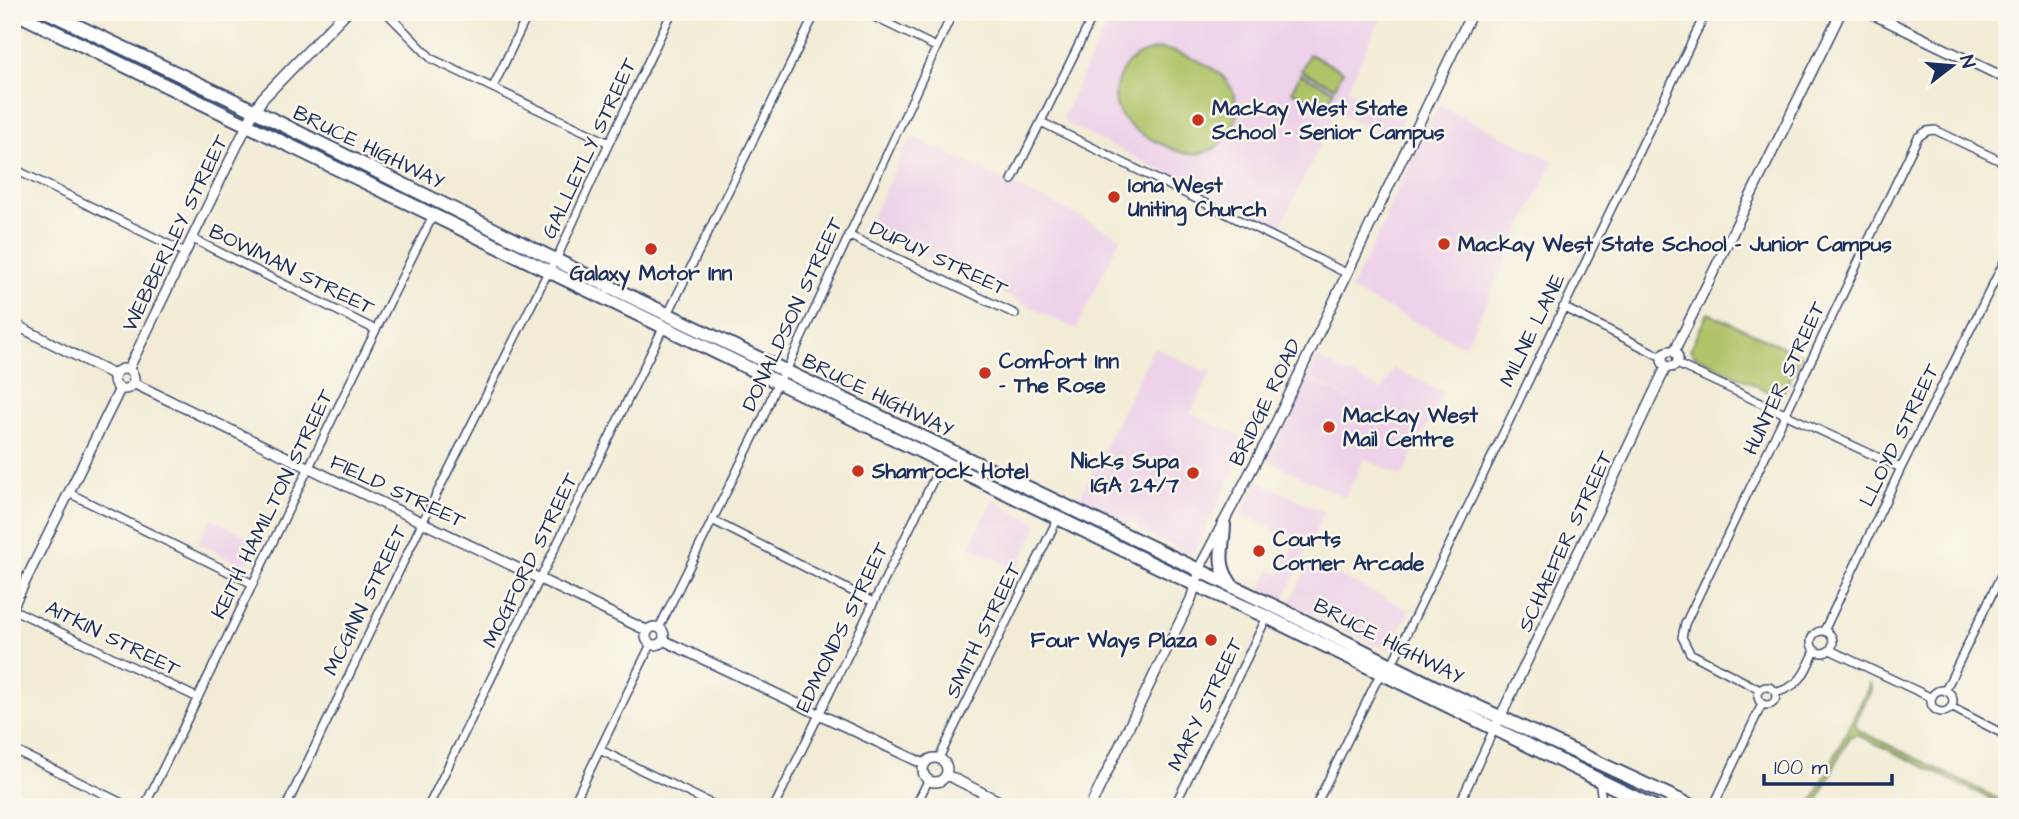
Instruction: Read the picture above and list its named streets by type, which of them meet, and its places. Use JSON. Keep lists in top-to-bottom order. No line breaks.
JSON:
{"streets":{"highway":["BRUCE HIGHWAY"],"street":["GALLETLY STREET","WEBBERLEY STREET","DUPUY STREET","BOWMAN STREET","DONALDSON STREET","MILNE LANE","HUNTER STREET","BRIDGE ROAD","LLOYD STREET","FIELD STREET","KEITH HAMILTON STREET","SCHAEFER STREET","MOGFORD STREET","MCGINN STREET","EDMONDS STREET","SMITH STREET","AITKIN STREET","MARY STREET"]},"crossings":[["BRUCE HIGHWAY","GALLETLY STREET"],["BRUCE HIGHWAY","WEBBERLEY STREET"],["BRUCE HIGHWAY","DONALDSON STREET"],["BRUCE HIGHWAY","MILNE LANE"],["BRUCE HIGHWAY","BRIDGE ROAD"],["BRUCE HIGHWAY","KEITH HAMILTON STREET"],["BRUCE HIGHWAY","SCHAEFER STREET"],["BRUCE HIGHWAY","MOGFORD STREET"],["BRUCE HIGHWAY","MCGINN STREET"],["BRUCE HIGHWAY","EDMONDS STREET"],["BRUCE HIGHWAY","SMITH STREET"],["BRUCE HIGHWAY","MARY STREET"],["GALLETLY STREET","MCGINN STREET"],["WEBBERLEY STREET","BOWMAN STREET"],["WEBBERLEY STREET","FIELD STREET"],["DUPUY STREET","DONALDSON STREET"],["BOWMAN STREET","KEITH HAMILTON STREET"],["DONALDSON STREET","FIELD STREET"],["FIELD STREET","KEITH HAMILTON STREET"],["FIELD STREET","MOGFORD STREET"],["FIELD STREET","MCGINN STREET"],["KEITH HAMILTON STREET","AITKIN STREET"]],"places":["Mackay West State School - Senior Campus","Iona West Uniting Church","Mackay West State School - Junior Campus","Galaxy Motor Inn","Comfort Inn - The Rose","Mackay West Mail Centre","Shamrock Hotel","Nicks Supa IGA 24/7","Courts Corner Arcade","Four Ways Plaza"],"scale_bar":"100 m","north":"right"}
